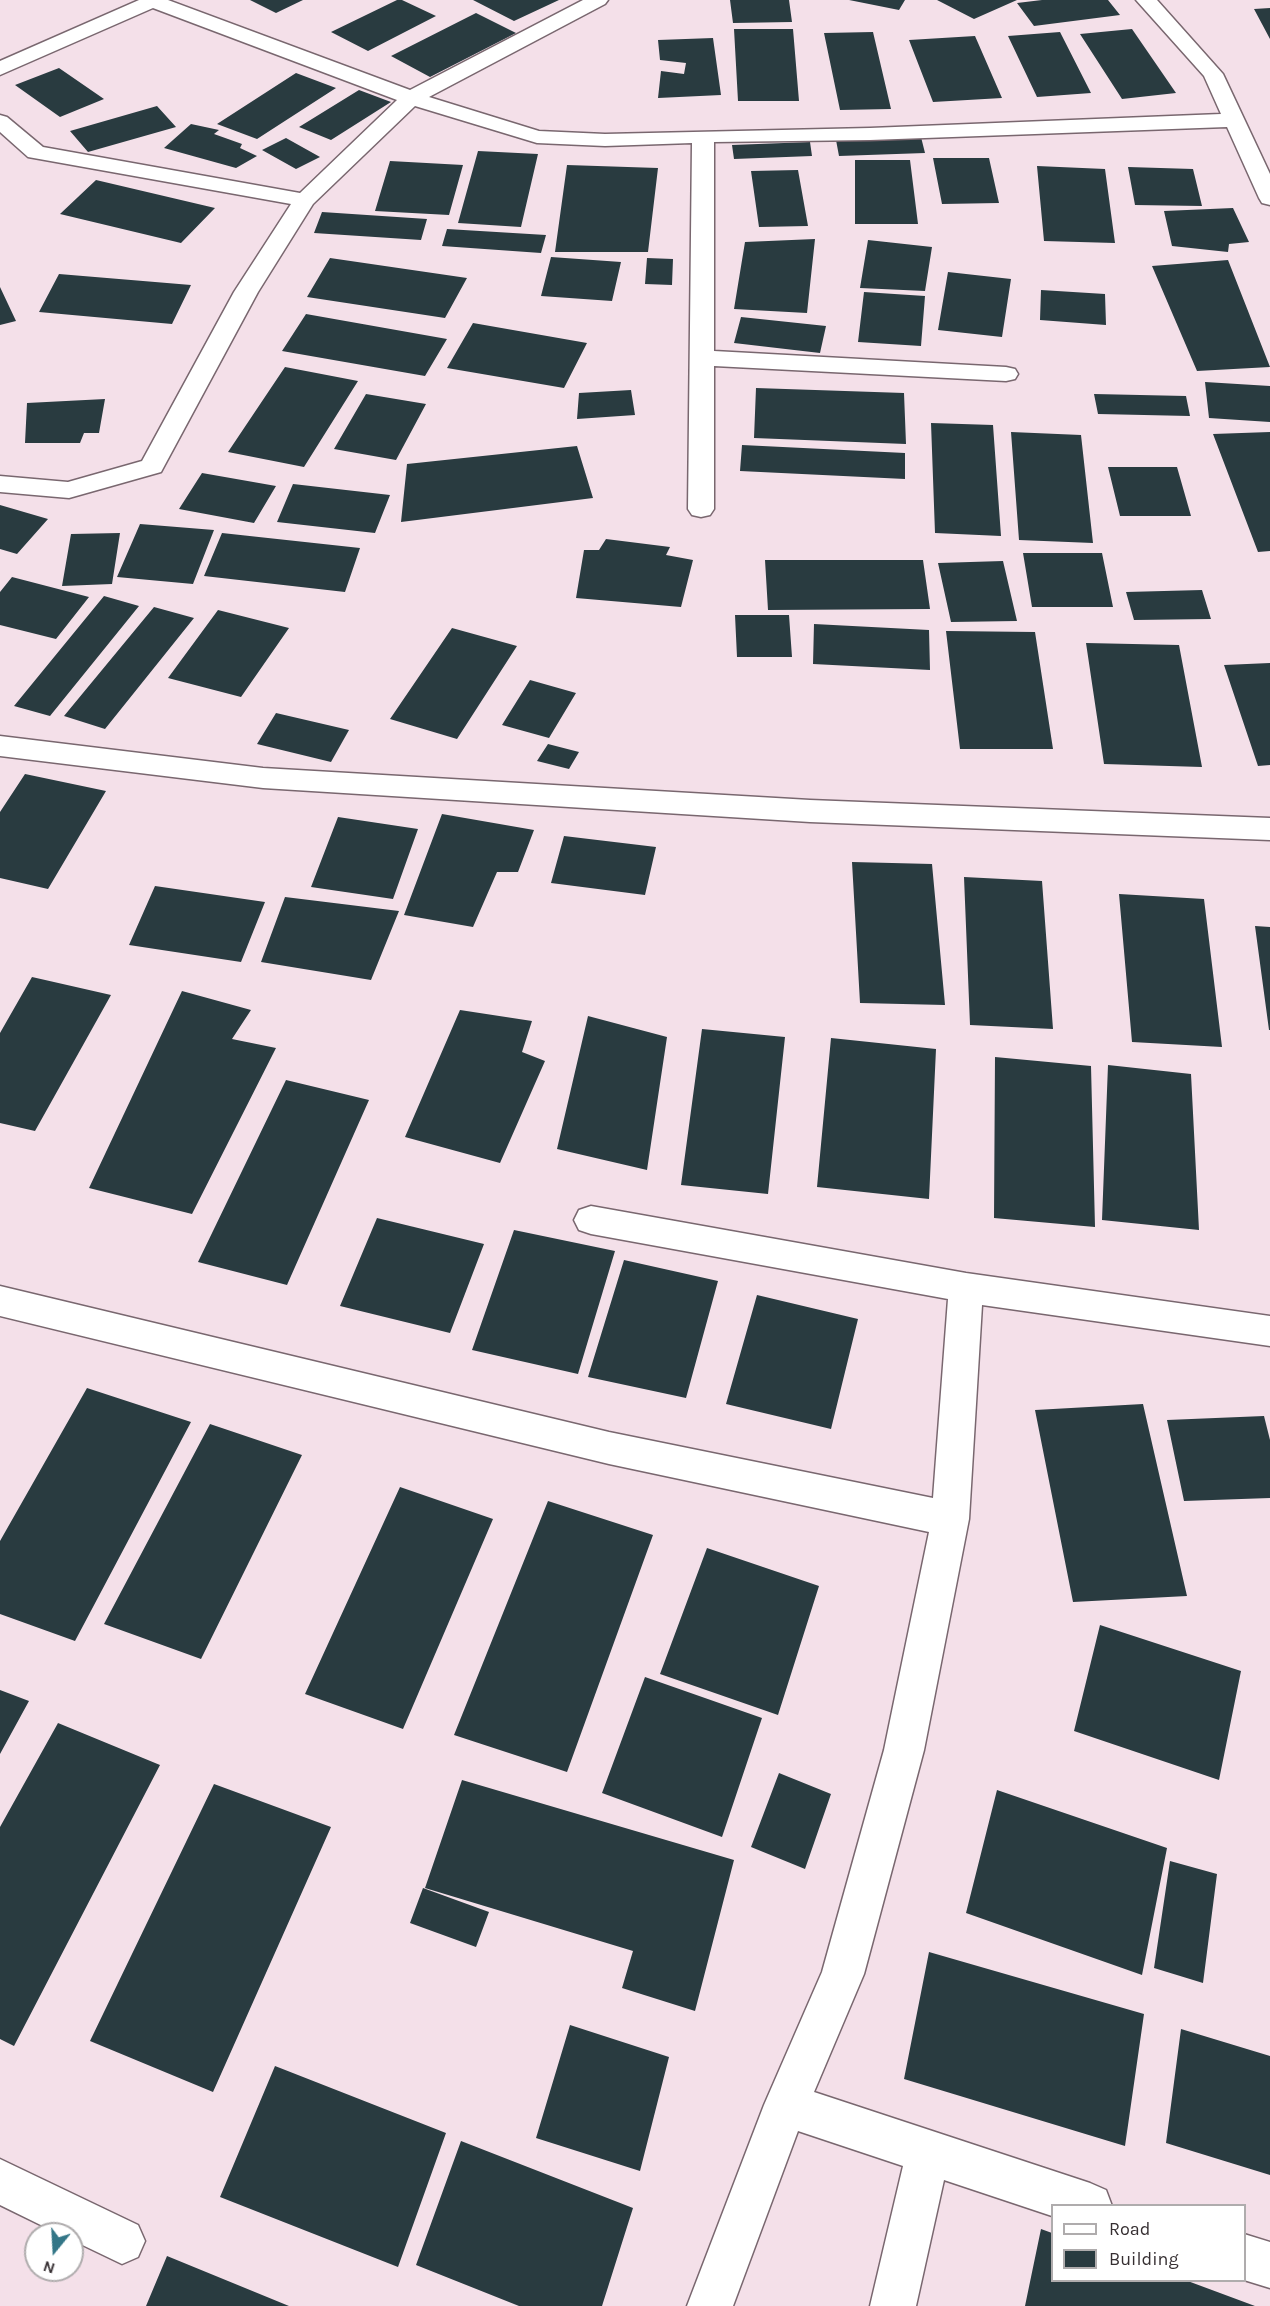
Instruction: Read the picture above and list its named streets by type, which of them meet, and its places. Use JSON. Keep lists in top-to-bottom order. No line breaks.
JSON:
{"legend":["Road","Building"],"north":"bottom"}
